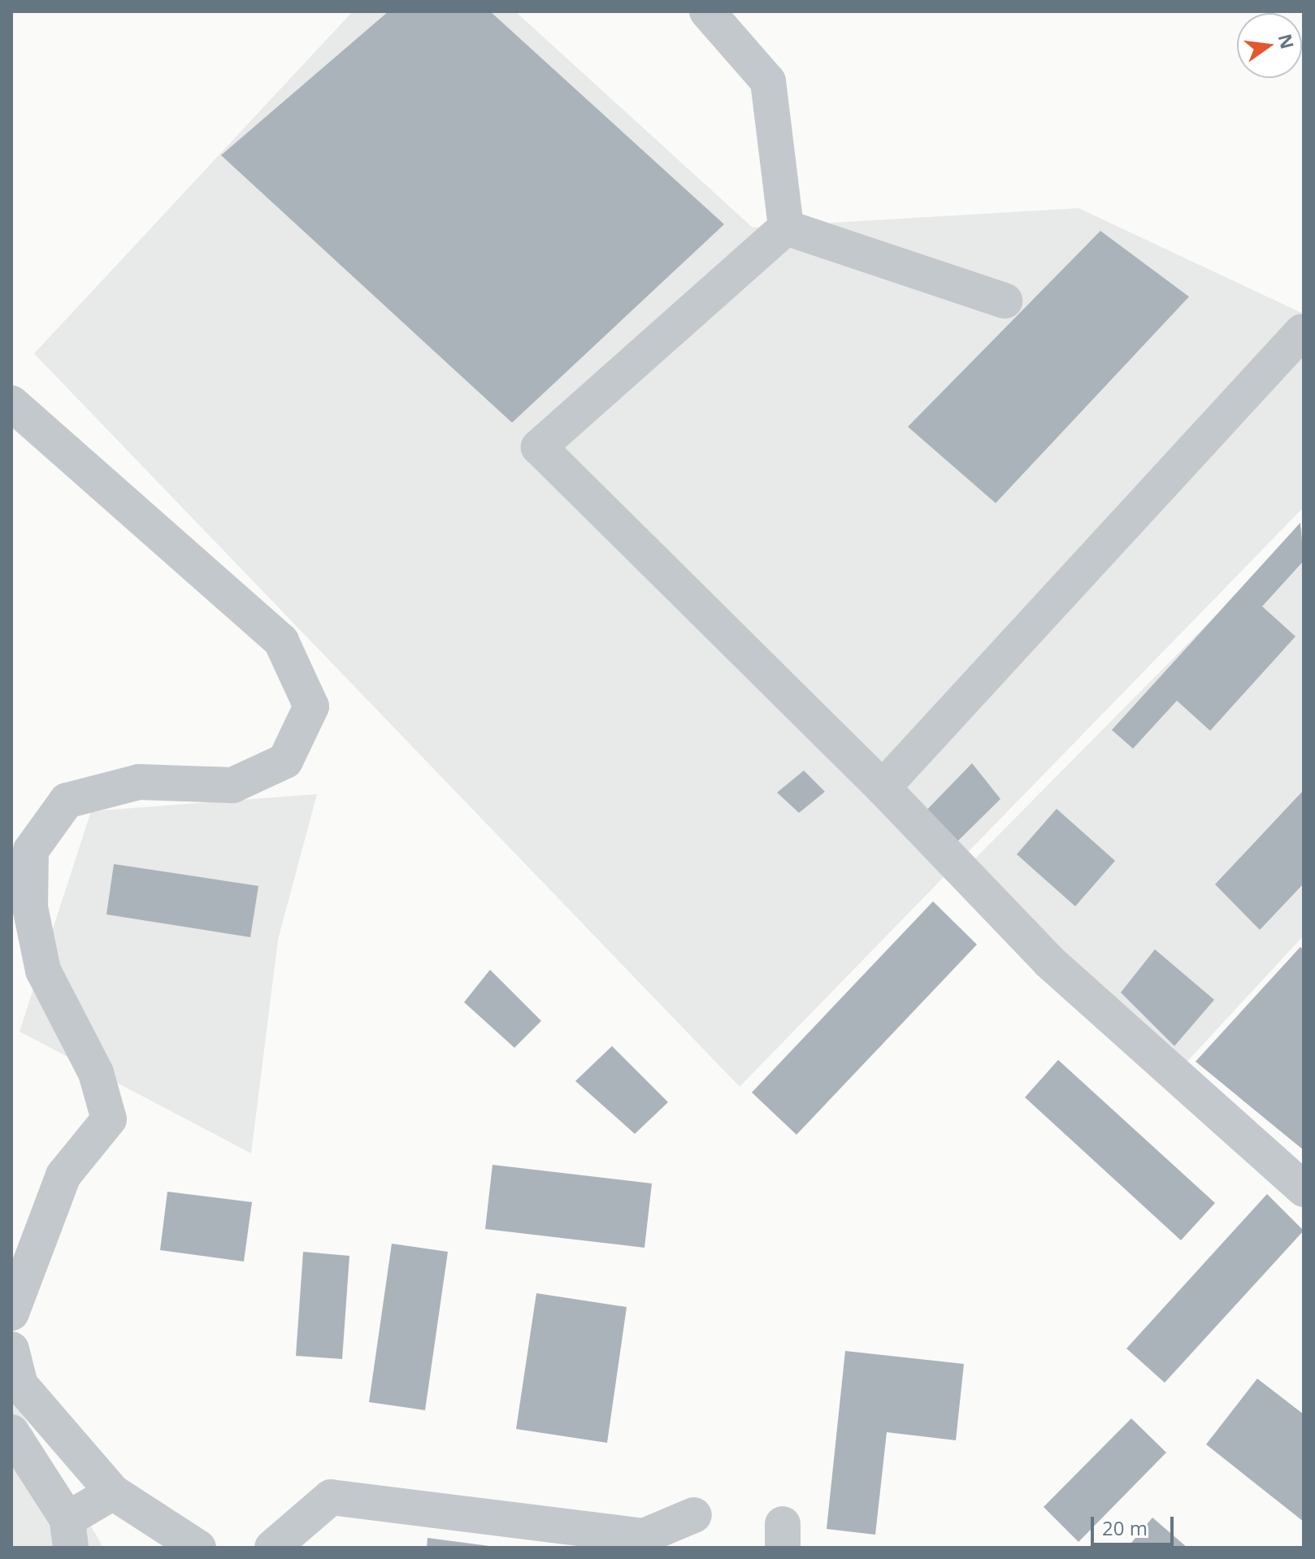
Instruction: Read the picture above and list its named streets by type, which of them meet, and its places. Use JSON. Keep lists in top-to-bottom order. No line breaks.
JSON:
{"scale_bar":"20 m","north":"right"}
